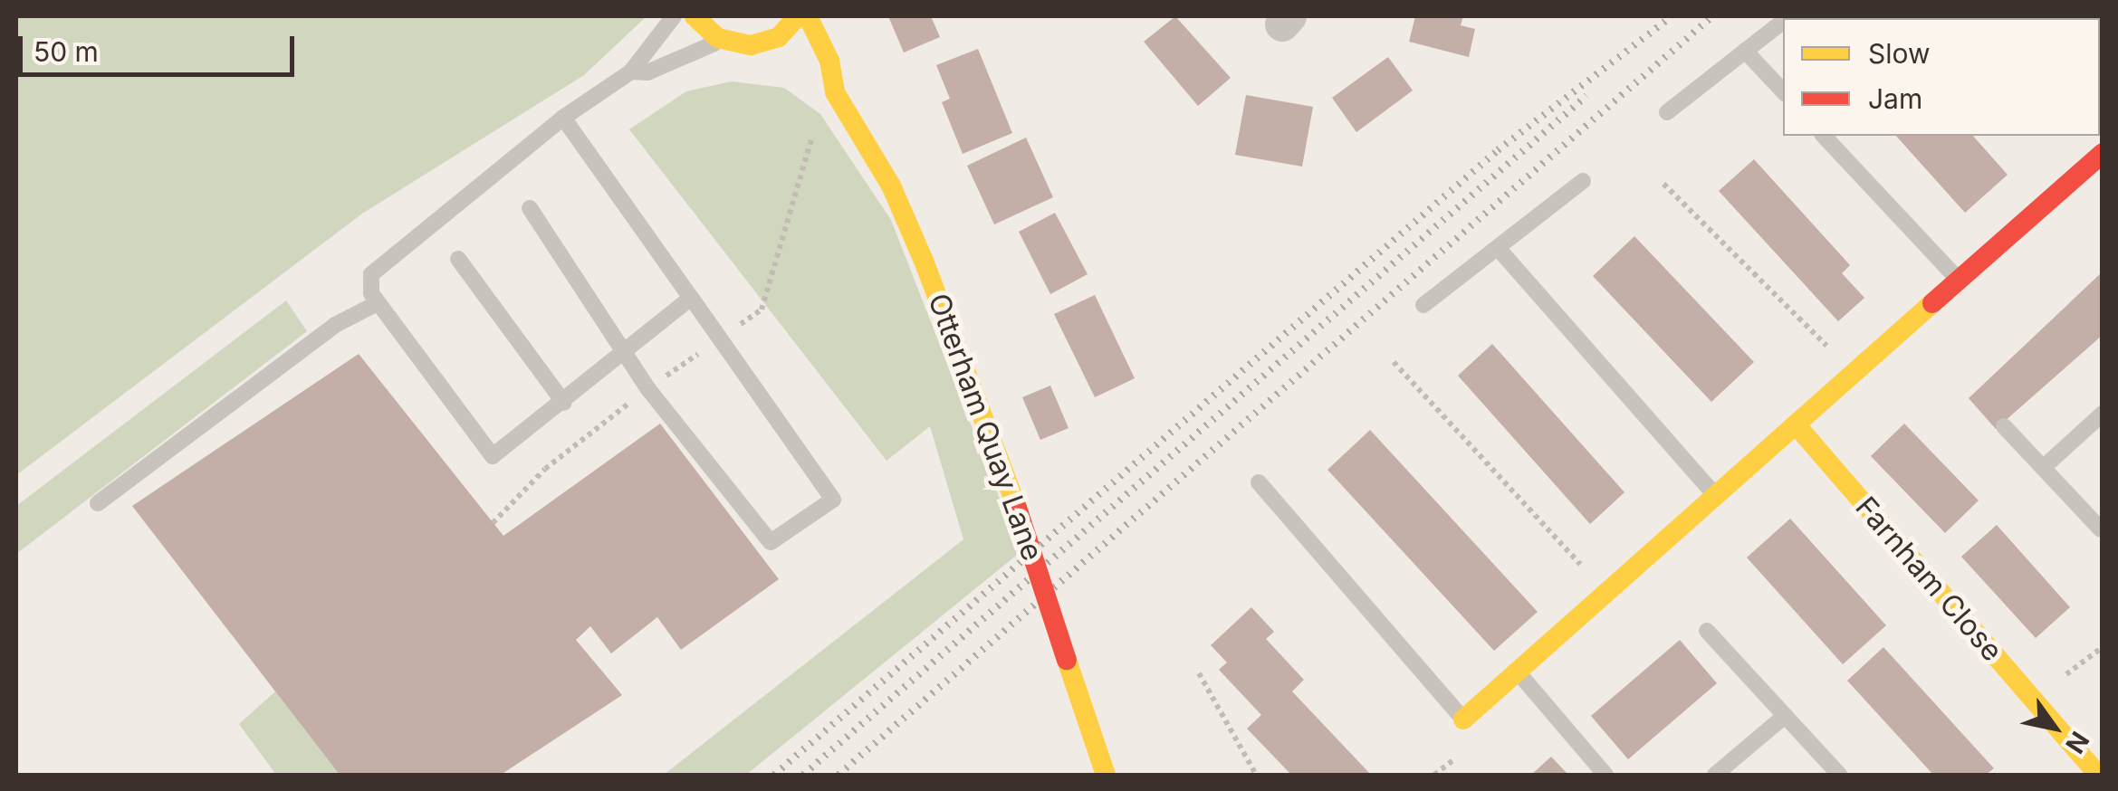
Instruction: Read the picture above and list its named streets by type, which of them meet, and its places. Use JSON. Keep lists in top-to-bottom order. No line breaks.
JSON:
{"streets":{"street":["Otterham Quay Lane","Farnham Close"]},"legend":["Slow","Jam"],"scale_bar":"50 m","north":"bottom right"}
